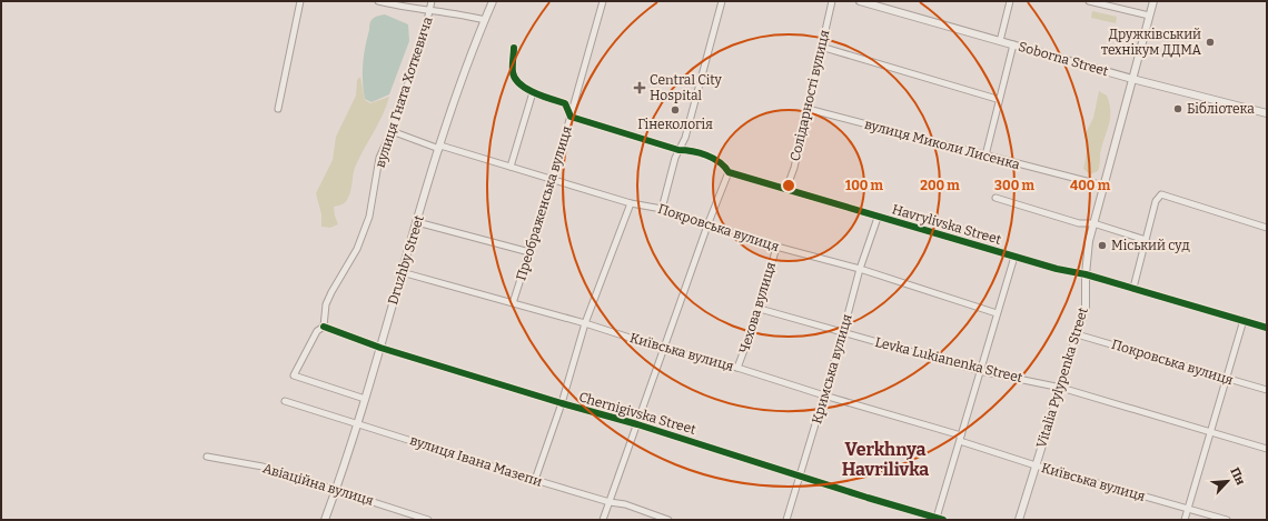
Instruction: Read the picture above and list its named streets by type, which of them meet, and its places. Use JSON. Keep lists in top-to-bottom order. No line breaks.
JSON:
{"streets":{"street":["Soborna Street","вулиця Гната Хоткевича","Солідарності вулиця","вулиця Миколи Лисенка","Преображенська вулиця","Havrylivska Street","Покровська вулиця","Druzhby Street","Чехова вулиця","Київська вулиця","Levka Lukianenka Street","Кримська вулиця","Vitalia Pylypenka Street","Chernigivska Street","вулиця Івана Мазепи","Авіаційна вулиця"]},"crossings":[["Soborna Street","Vitalia Pylypenka Street"],["вулиця Гната Хоткевича","Покровська вулиця"],["вулиця Гната Хоткевича","Chernigivska Street"],["Солідарності вулиця","вулиця Миколи Лисенка"],["Солідарності вулиця","Havrylivska Street"],["вулиця Миколи Лисенка","Vitalia Pylypenka Street"],["Преображенська вулиця","Havrylivska Street"],["Преображенська вулиця","Покровська вулиця"],["Преображенська вулиця","Київська вулиця"],["Havrylivska Street","Кримська вулиця"],["Havrylivska Street","Vitalia Pylypenka Street"],["Покровська вулиця","Druzhby Street"],["Покровська вулиця","Чехова вулиця"],["Покровська вулиця","Кримська вулиця"],["Покровська вулиця","Vitalia Pylypenka Street"],["Druzhby Street","Київська вулиця"],["Druzhby Street","Chernigivska Street"],["Druzhby Street","вулиця Івана Мазепи"],["Druzhby Street","Авіаційна вулиця"],["Чехова вулиця","Київська вулиця"],["Чехова вулиця","Levka Lukianenka Street"],["Київська вулиця","Кримська вулиця"],["Київська вулиця","Vitalia Pylypenka Street"],["Levka Lukianenka Street","Кримська вулиця"],["Levka Lukianenka Street","Vitalia Pylypenka Street"],["Кримська вулиця","Chernigivska Street"]],"districts":["Verkhnya Havrilivka"],"places":{"other":["Дружківський технікум ДДМА","Бібліотека","Гінекологія","Міський суд"],"health":["Central City Hospital"]},"north":"top right","rings":["100 m","200 m","300 m","400 m"]}
